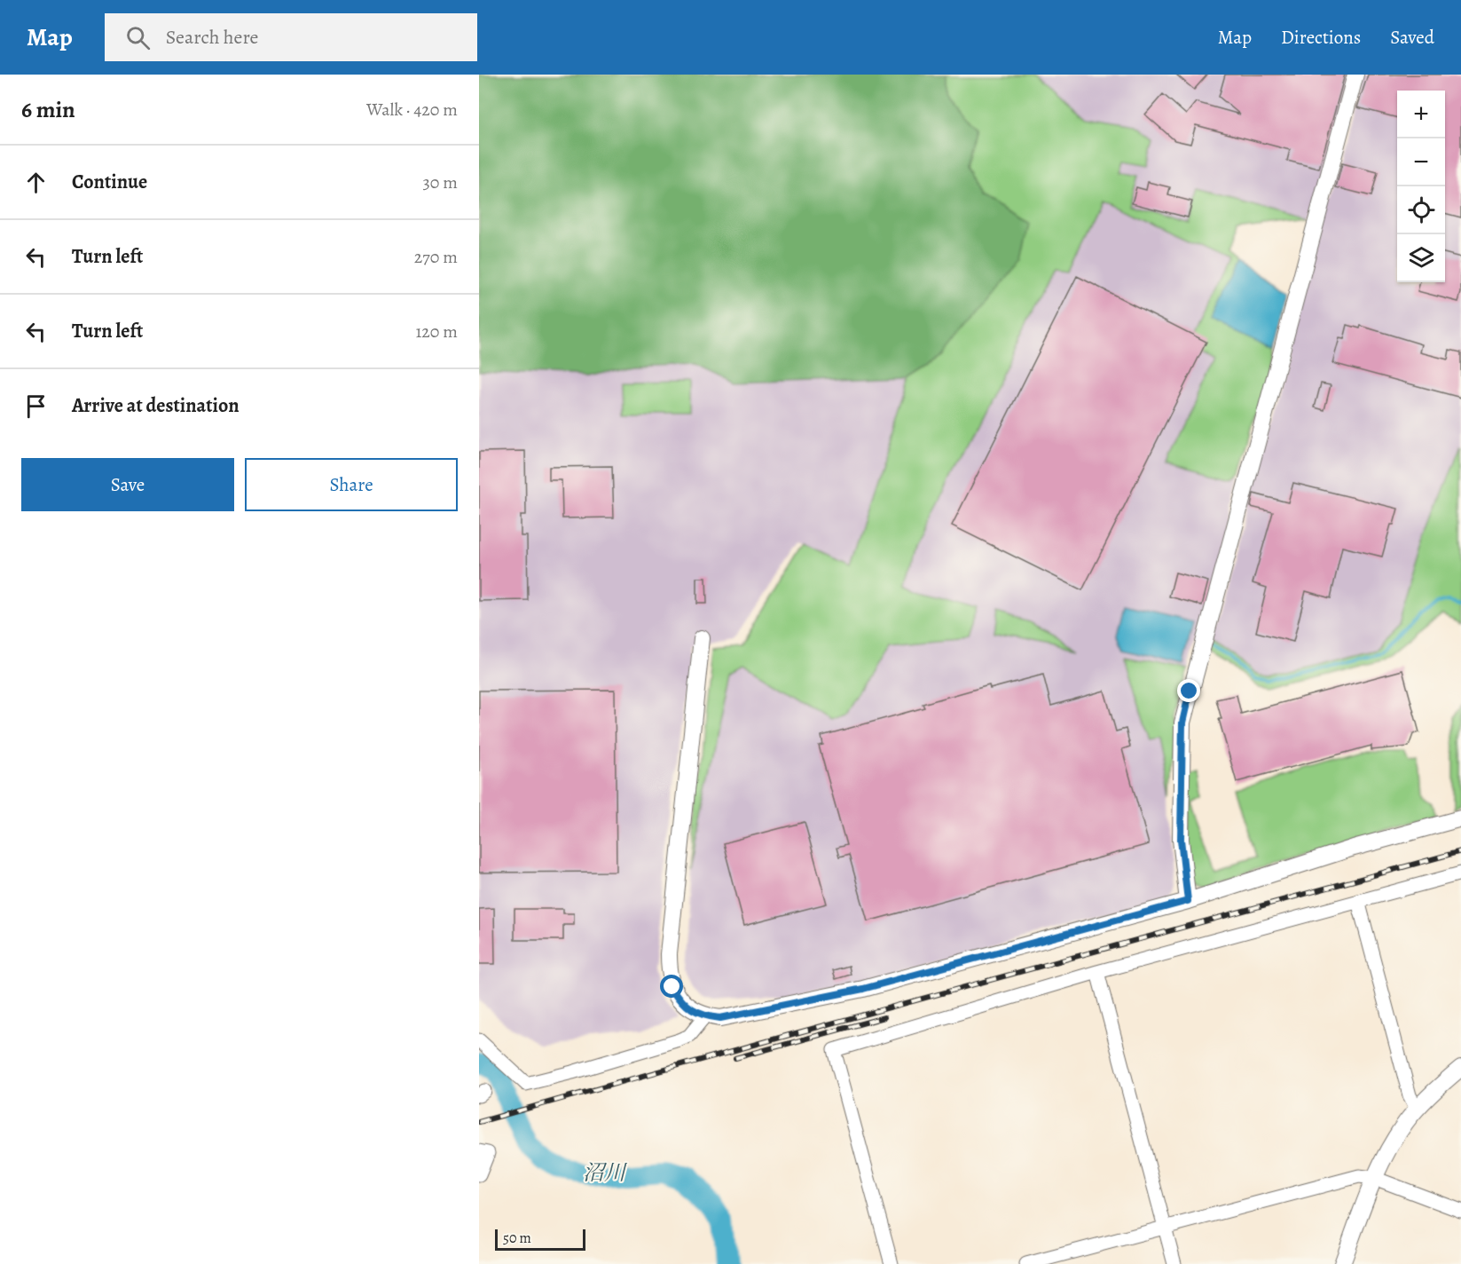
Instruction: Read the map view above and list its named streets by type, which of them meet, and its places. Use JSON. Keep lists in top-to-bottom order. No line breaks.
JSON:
{"water":["沼川"],"scale_bar":"50 m","page":{"header":"Map","search":"Search here","nav":["Map","Directions","Saved"],"heading":["6 min","Walk · 420 m"],"map_buttons":["+","−"],"list":[["Continue","30 m"],["Turn left","270 m"],["Turn left","120 m"],"Arrive at destination"],"buttons":["Save","Share"],"scale":"50 m"}}
